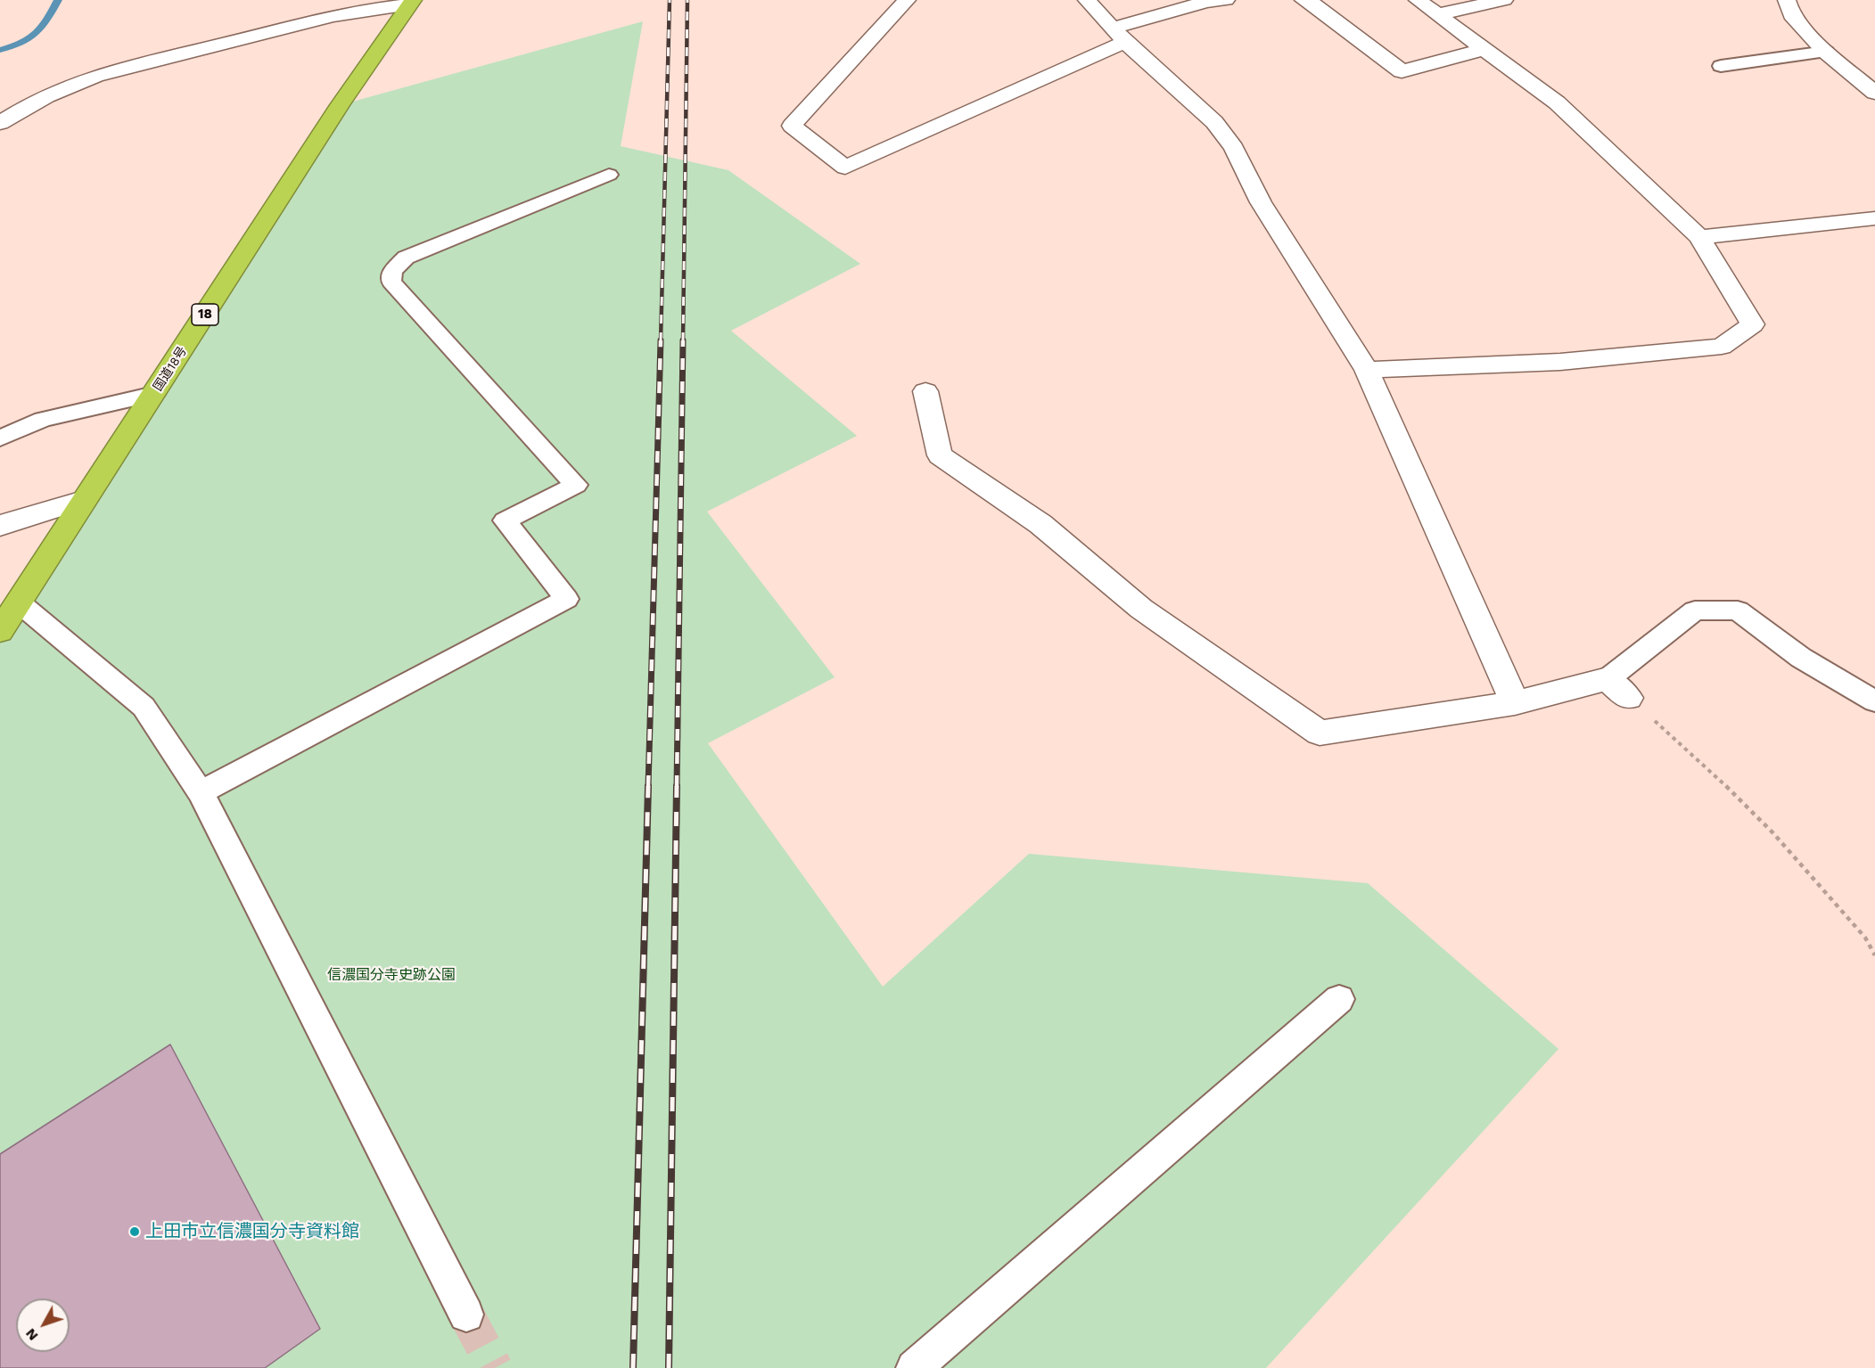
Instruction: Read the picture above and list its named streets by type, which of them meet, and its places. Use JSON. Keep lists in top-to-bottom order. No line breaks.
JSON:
{"streets":{"highway":["18","国道18号"]},"parks":["信濃国分寺史跡公園"],"places":["上田市立信濃国分寺資料館"],"north":"bottom left"}
